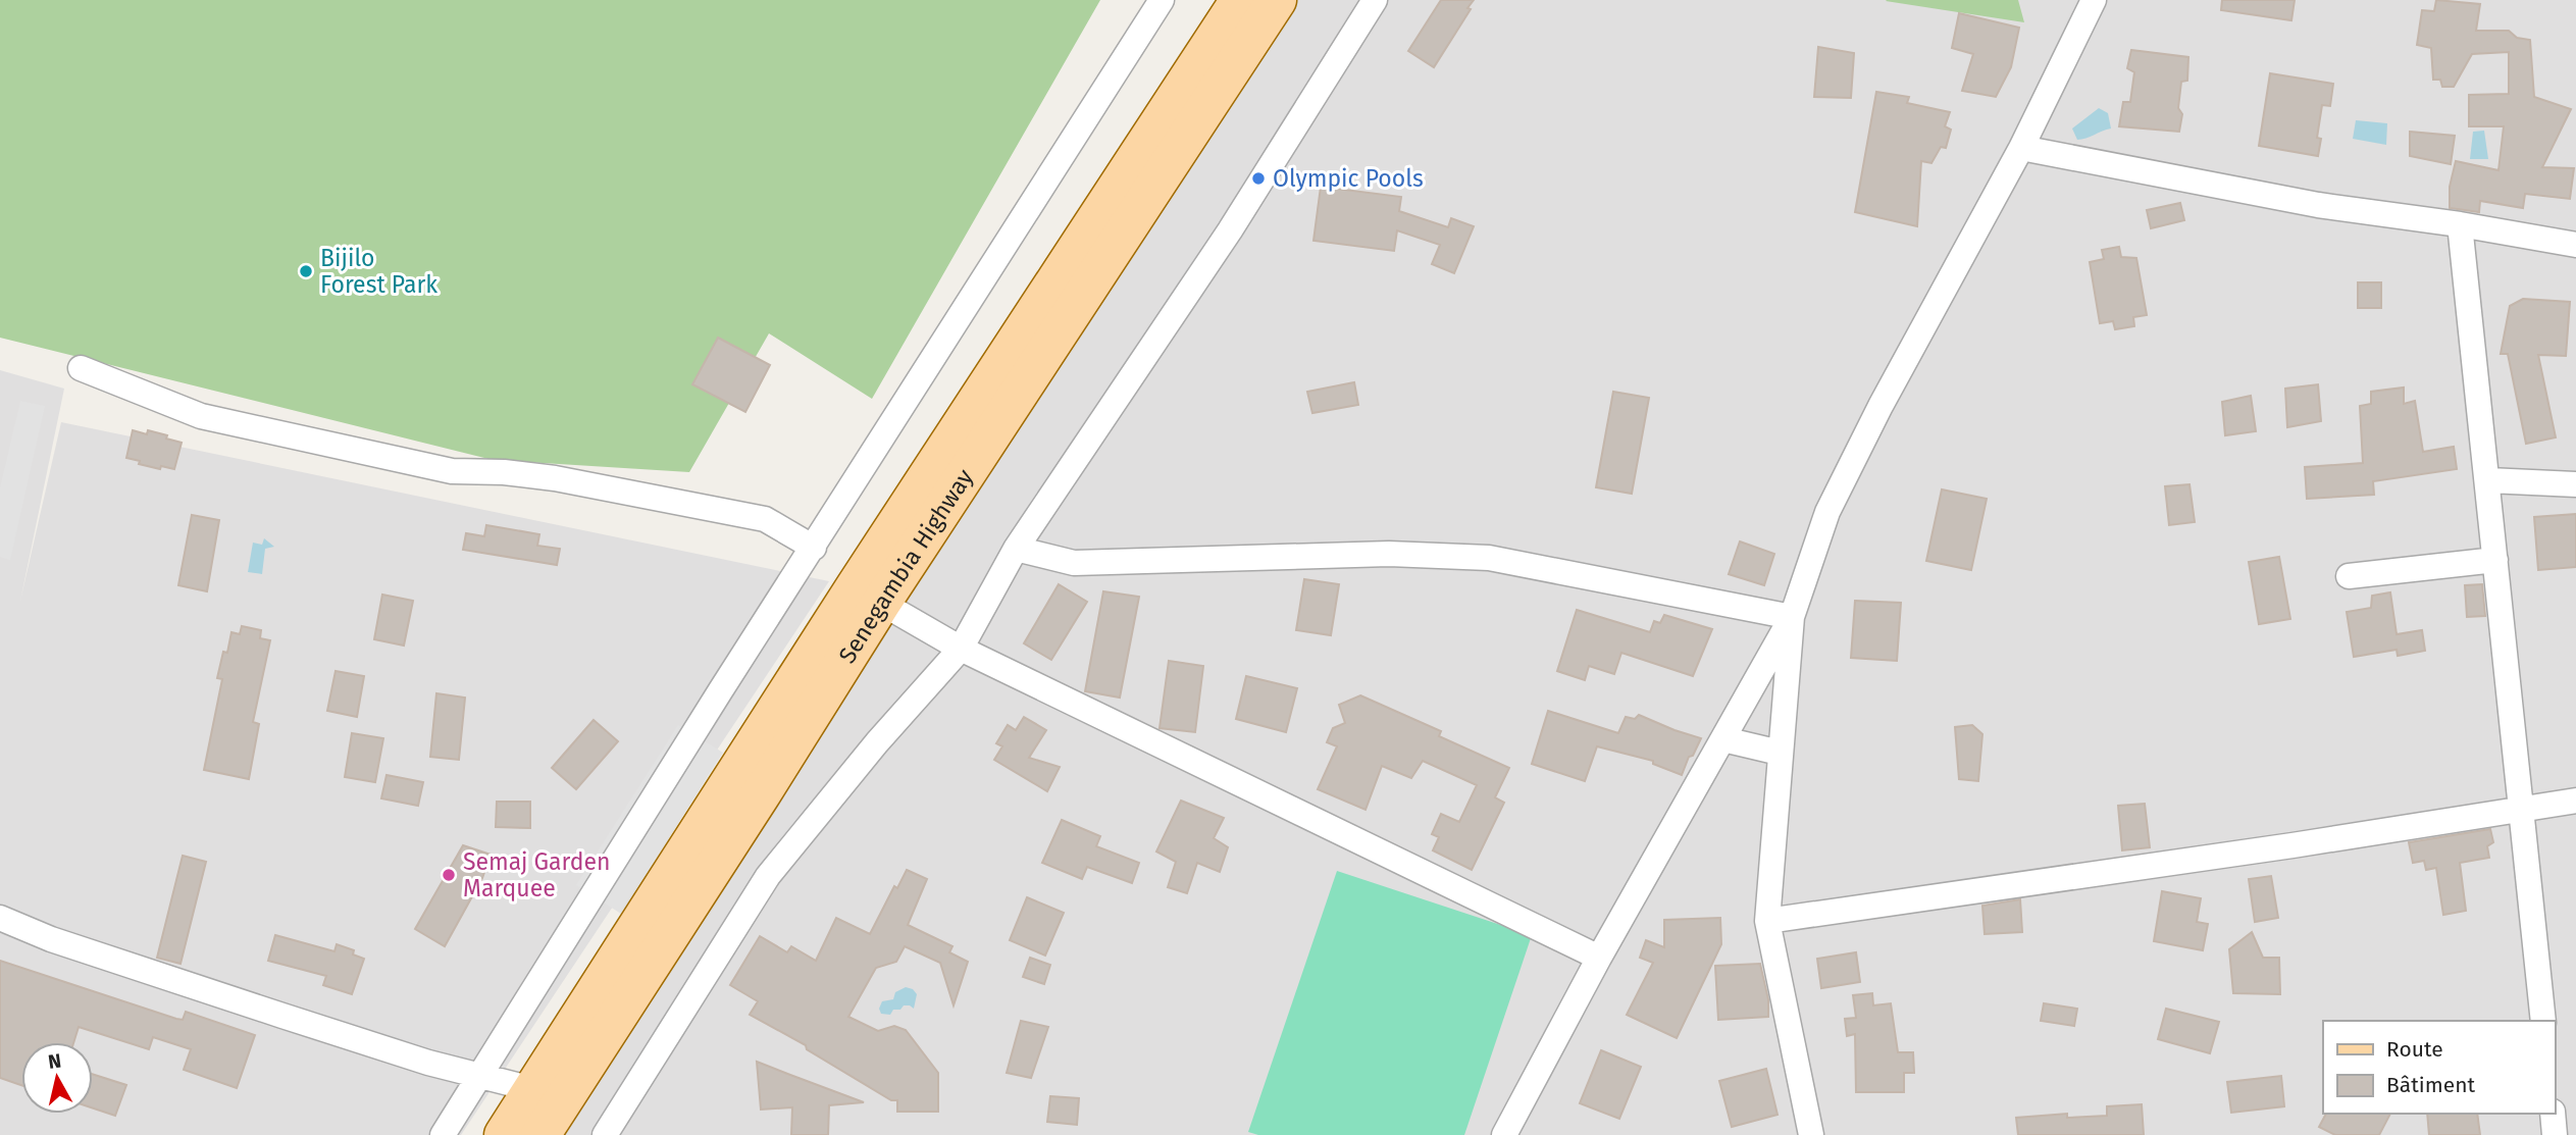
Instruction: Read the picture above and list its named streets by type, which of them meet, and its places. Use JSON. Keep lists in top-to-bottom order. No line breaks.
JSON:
{"streets":{"main road":["Senegambia Highway"]},"places":["Olympic Pools","Bijilo Forest Park","Semaj Garden Marquee"],"legend":["Route","Bâtiment"],"north":"top"}
